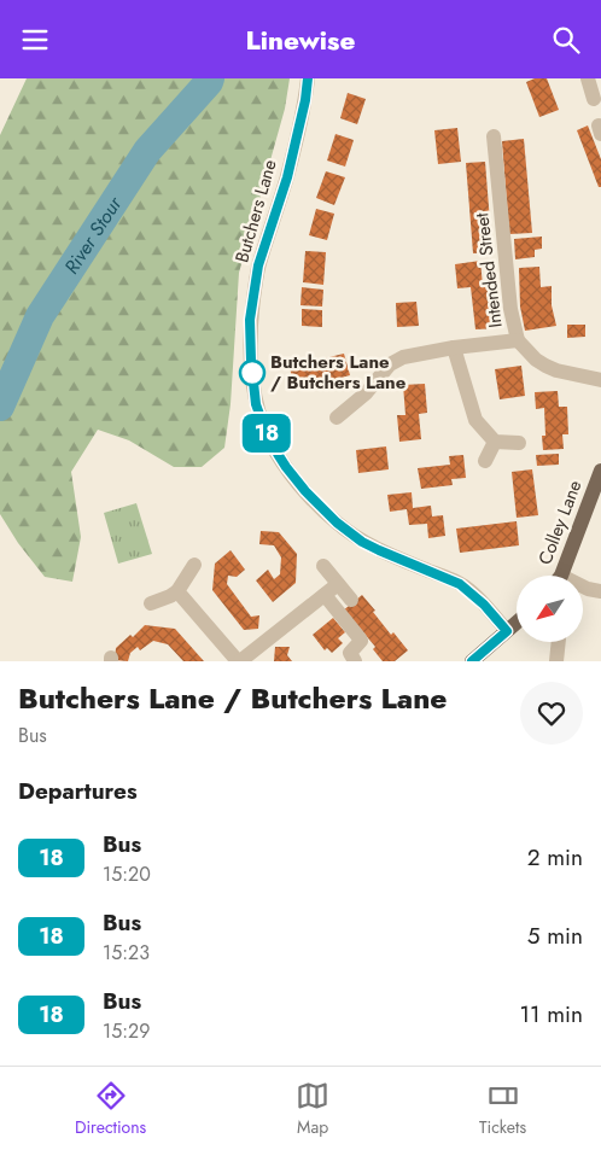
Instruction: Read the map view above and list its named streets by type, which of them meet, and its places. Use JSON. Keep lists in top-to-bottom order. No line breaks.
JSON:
{"streets":{"main road":["Colley Lane"],"street":["Butchers Lane","Intended Street"]},"water":["River Stour"],"places":["Butchers Lane / Butchers Lane"],"lines":["bus line 18"],"north":"bottom left","page":{"header":"Linewise","on_map":"18","heading":[["Butchers Lane / Butchers Lane","Bus"],"Departures"],"list":[{"mark":"18","name":"Bus","note":"15:20","value":"2 min"},{"mark":"18","name":"Bus","note":"15:23","value":"5 min"},{"mark":"18","name":"Bus","note":"15:29","value":"11 min"}],"tabs":["Directions","Map","Tickets"]}}
